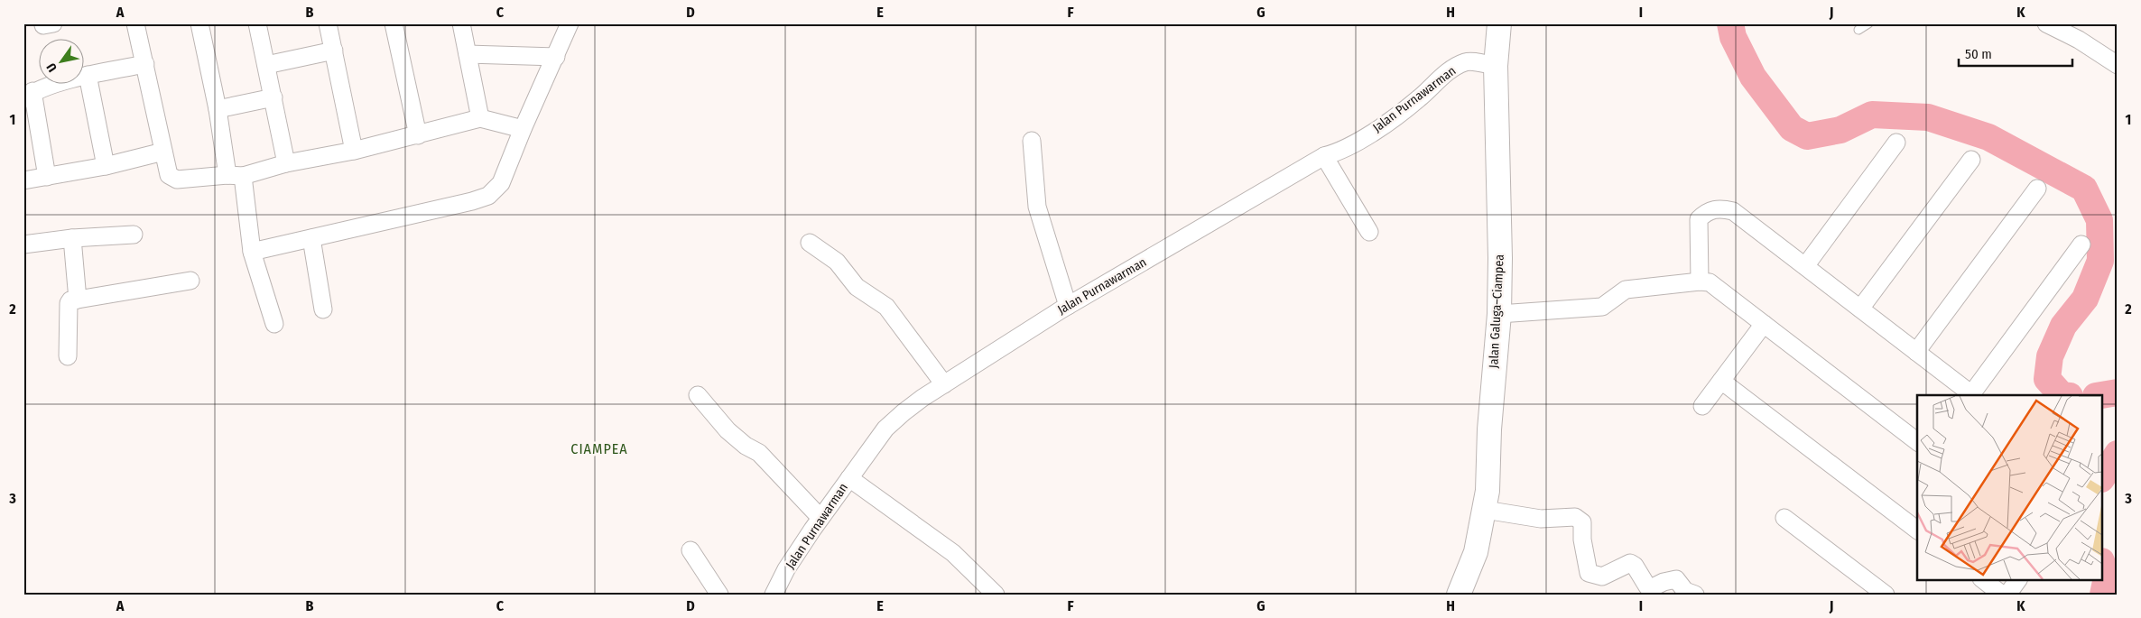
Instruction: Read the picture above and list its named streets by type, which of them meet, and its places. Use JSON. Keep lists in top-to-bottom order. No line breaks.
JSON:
{"streets":{"street":["Jalan Purnawarman","Jalan Galuga–Ciampea"]},"crossings":[["Jalan Purnawarman","Jalan Galuga–Ciampea"]],"districts":["CIAMPEA"],"scale_bar":"50 m","north":"bottom left","grid":{"columns":["A","B","C","D","E","F","G","H","I","J","K"],"rows":["1","2","3"]}}
